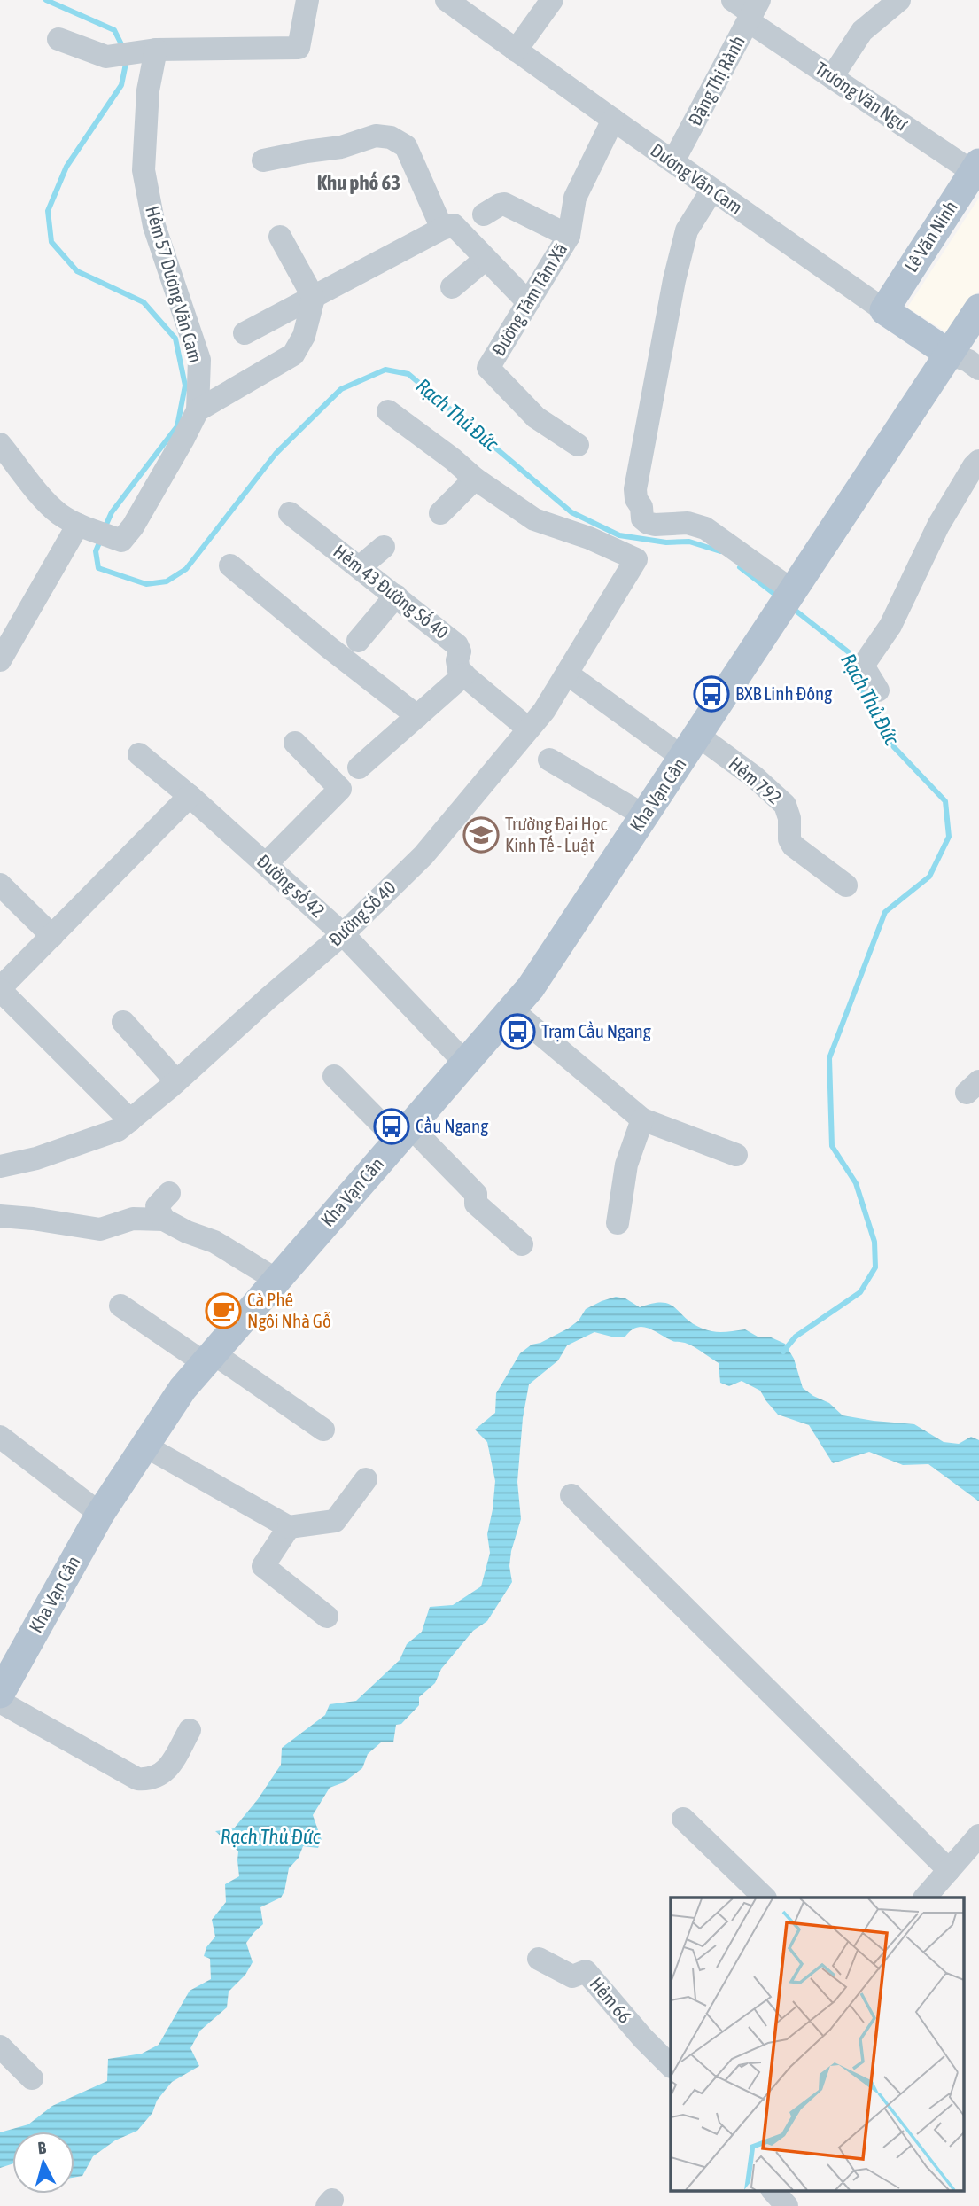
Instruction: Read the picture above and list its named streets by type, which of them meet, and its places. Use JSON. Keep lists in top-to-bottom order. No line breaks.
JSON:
{"streets":{"main road":["Dương Văn Cam","Lê Văn Ninh","Kha Vạn Cân"],"street":["Đặng Thị Rành","Trương Văn Ngư","Hẻm 57 Dương Văn Cam","Đường Tâm Tâm Xã","Hẻm 43 Đường Số 40","Hẻm 792","Đường số 42","Đường Số 40","Hẻm 66"]},"crossings":[["Đặng Thị Rành","Trương Văn Ngư"],["Đặng Thị Rành","Dương Văn Cam"],["Trương Văn Ngư","Lê Văn Ninh"],["Dương Văn Cam","Lê Văn Ninh"],["Dương Văn Cam","Đường Tâm Tâm Xã"],["Hẻm 792","Kha Vạn Cân"],["Hẻm 792","Đường Số 40"],["Kha Vạn Cân","Đường số 42"],["Đường số 42","Đường Số 40"]],"districts":["Khu phố 63"],"water":["Rạch Thủ Đức"],"places":{"bus stop":["BXB Linh Đông","Trạm Cầu Ngang","Cầu Ngang"],"school or university":["Trường Đại Học Kinh Tế - Luật"],"cafe":["Cà Phê Ngôi Nhà Gỗ"]},"north":"top"}
